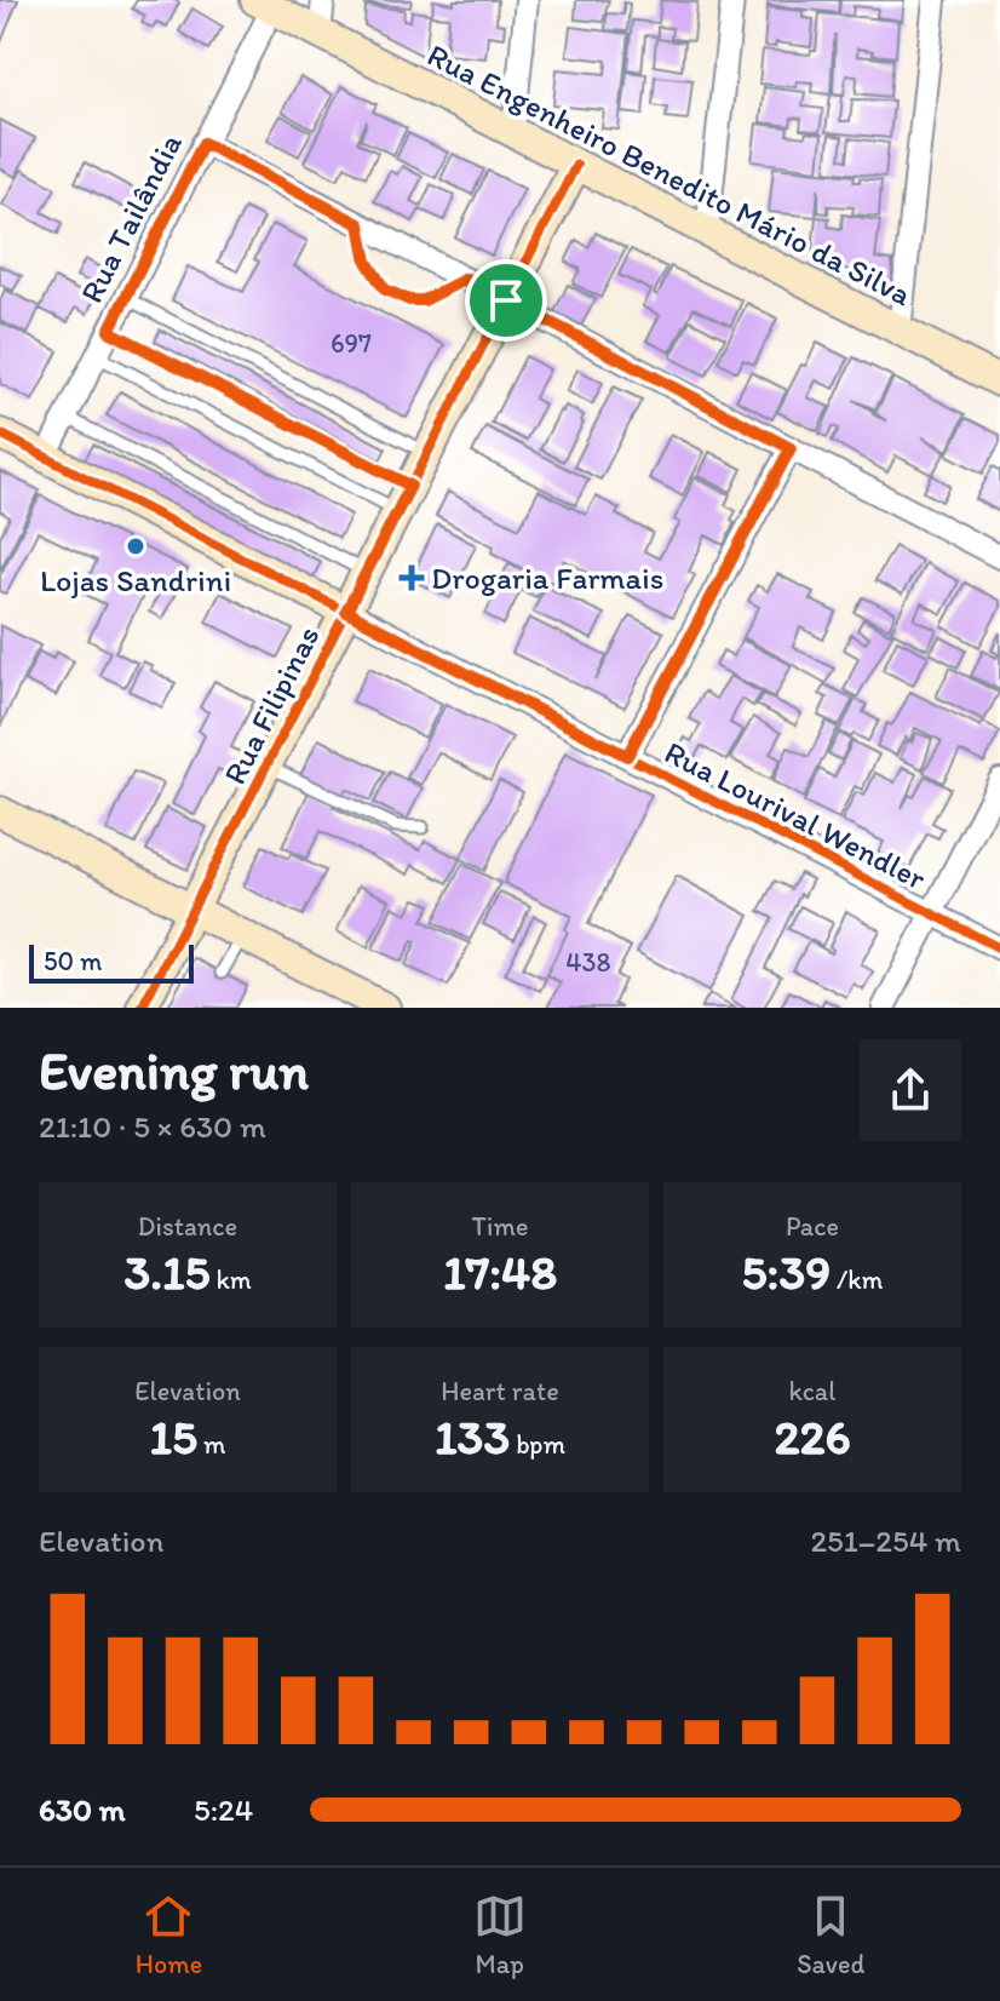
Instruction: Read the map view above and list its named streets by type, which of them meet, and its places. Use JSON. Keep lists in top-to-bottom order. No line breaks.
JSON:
{"streets":{"street":["Rua Engenheiro Benedito Mário da Silva","Rua Tailândia","Rua Filipinas","Rua Lourival Wendler"]},"crossings":[["Rua Engenheiro Benedito Mário da Silva","Rua Tailândia"],["Rua Engenheiro Benedito Mário da Silva","Rua Filipinas"],["Rua Tailândia","Rua Lourival Wendler"],["Rua Filipinas","Rua Lourival Wendler"]],"places":{"other":["Lojas Sandrini"],"health":["Drogaria Farmais"]},"house_numbers":["697","438"],"scale_bar":"50 m","page":{"scale":"50 m","heading":["Evening run","21:10 · 5 × 630 m"],"stats":[["Distance","3.15 km"],["Time","17:48"],["Pace","5:39 /km"],["Elevation","15 m"],["Heart rate","133 bpm"],["kcal","226"]],"chart":["Elevation","251–254 m"],"list":[{"name":"630 m","note":"5:24"}],"tabs":["Home","Map","Saved"]}}
